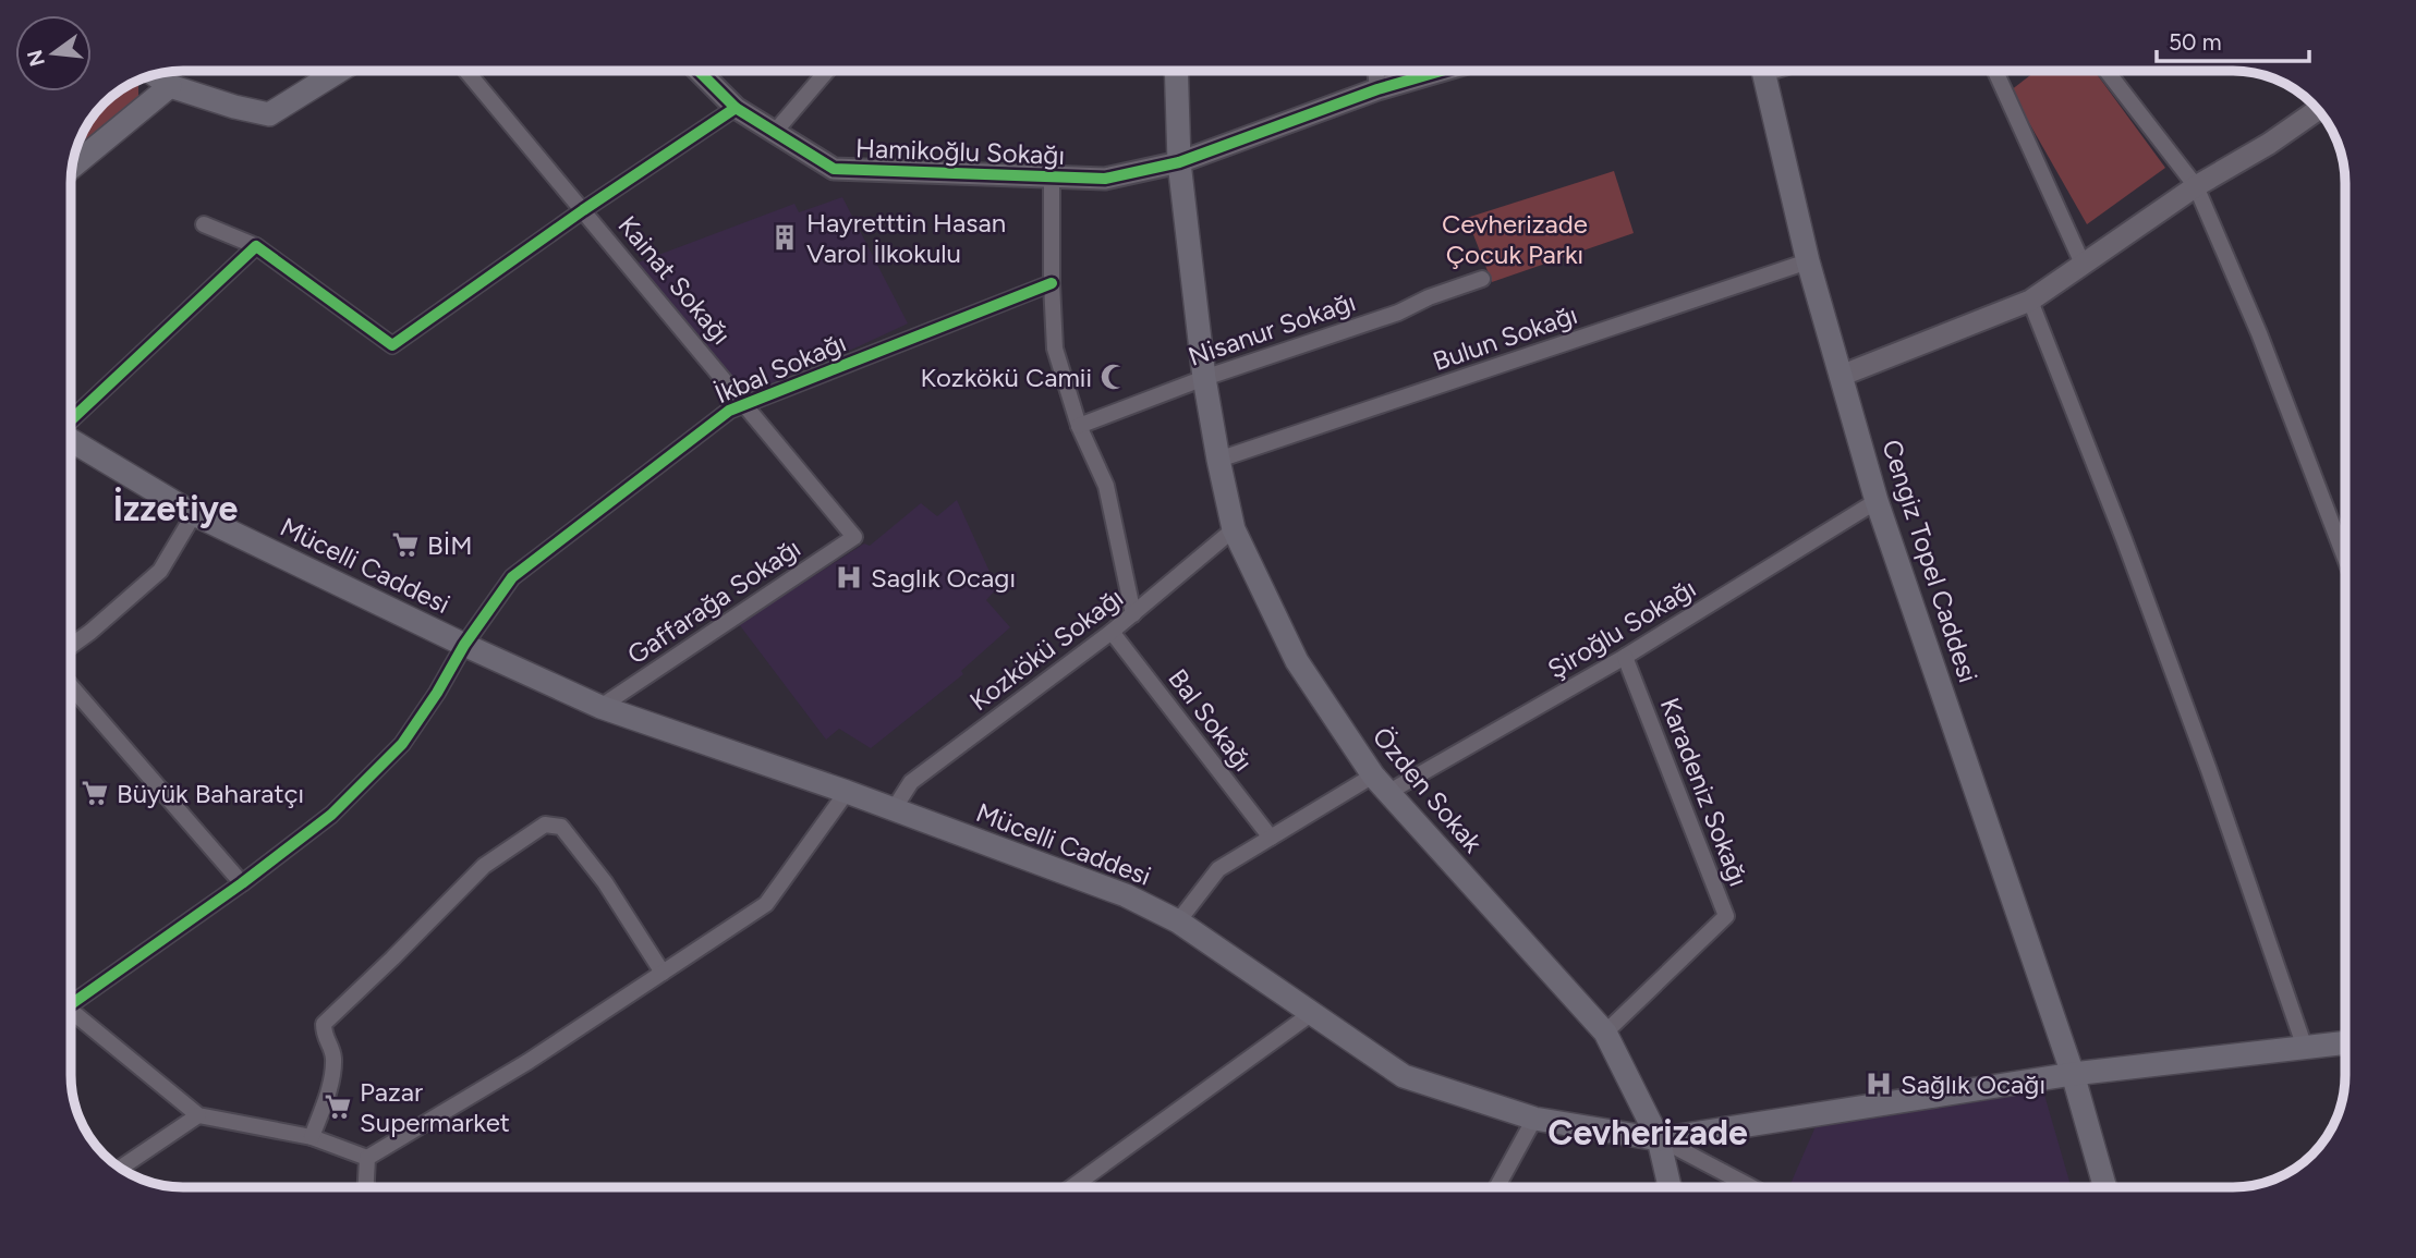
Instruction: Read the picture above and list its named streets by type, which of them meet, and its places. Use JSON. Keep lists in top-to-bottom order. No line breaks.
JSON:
{"streets":{"main road":["Cengiz Topel Caddesi","Mücelli Caddesi","Özden Sokak"],"street":["Hamikoğlu Sokağı","Kainat Sokağı","Nisanur Sokağı","Bulun Sokağı","İkbal Sokağı","Gaffarağa Sokağı","Şiroğlu Sokağı","Kozkökü Sokağı","Bal Sokağı","Karadeniz Sokağı"]},"crossings":[["Hamikoğlu Sokağı","Özden Sokak"],["Kainat Sokağı","İkbal Sokağı"],["Kainat Sokağı","Gaffarağa Sokağı"],["Nisanur Sokağı","Özden Sokak"],["Bulun Sokağı","Cengiz Topel Caddesi"],["Bulun Sokağı","Özden Sokak"],["İkbal Sokağı","Mücelli Caddesi"],["Cengiz Topel Caddesi","Mücelli Caddesi"],["Cengiz Topel Caddesi","Şiroğlu Sokağı"],["Mücelli Caddesi","Gaffarağa Sokağı"],["Mücelli Caddesi","Şiroğlu Sokağı"],["Mücelli Caddesi","Kozkökü Sokağı"],["Mücelli Caddesi","Özden Sokak"],["Şiroğlu Sokağı","Bal Sokağı"],["Şiroğlu Sokağı","Özden Sokak"],["Şiroğlu Sokağı","Karadeniz Sokağı"],["Kozkökü Sokağı","Bal Sokağı"],["Kozkökü Sokağı","Özden Sokak"],["Özden Sokak","Karadeniz Sokağı"]],"districts":["İzzetiye","Cevherizade"],"parks":["Cevherizade Çocuk Parkı"],"places":{"building":["Hayretttin Hasan Varol İlkokulu"],"mosque":["Kozkökü Camii"],"supermarket":["BİM","Büyük Baharatçı","Pazar Supermarket"],"hospital":["Saglık Ocagı","Sağlık Ocağı"]},"scale_bar":"50 m","north":"left"}
